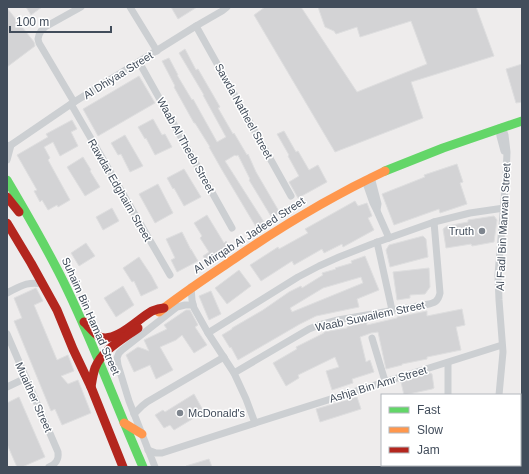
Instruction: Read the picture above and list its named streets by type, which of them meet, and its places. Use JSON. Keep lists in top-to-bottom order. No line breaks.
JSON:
{"streets":{"main road":["Al Mirqab Al Jadeed Street","Suhaim Bin Hamad Street"],"street":["Al Dhiyaa Street","Sawda Natheel Street","Waab Al Theeb Street","Rawdat Edghaim Street","Al Fadl Bin Marwan Street","Waab Suwailem Street","Ashja Bin Amr Street","Muaither Street"]},"crossings":[["Al Dhiyaa Street","Sawda Natheel Street"],["Al Dhiyaa Street","Waab Al Theeb Street"],["Al Dhiyaa Street","Rawdat Edghaim Street"],["Al Fadl Bin Marwan Street","Al Mirqab Al Jadeed Street"],["Al Fadl Bin Marwan Street","Ashja Bin Amr Street"],["Al Mirqab Al Jadeed Street","Suhaim Bin Hamad Street"],["Suhaim Bin Hamad Street","Ashja Bin Amr Street"]],"places":["Truth","McDonald's"],"legend":["Fast","Slow","Jam"],"scale_bar":"100 m"}
